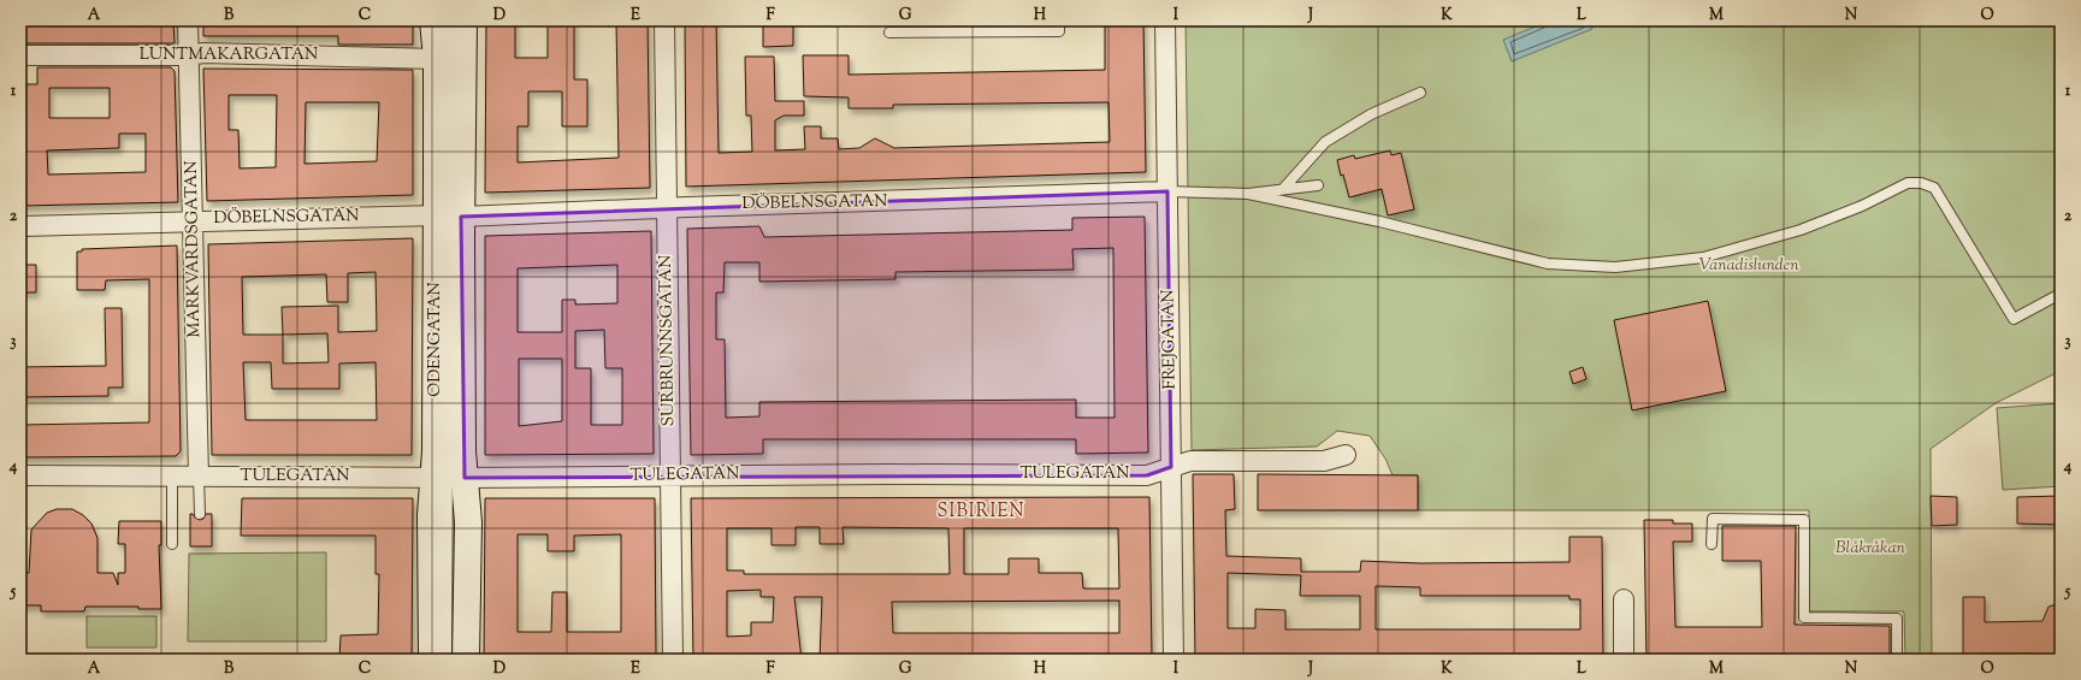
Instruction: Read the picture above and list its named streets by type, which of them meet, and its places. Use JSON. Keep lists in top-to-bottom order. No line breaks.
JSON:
{"streets":{"main road":["ODENGATAN"],"street":["LUNTMAKARGATAN","DÖBELNSGATAN","MARKVARDSGATAN","FREJGATAN","SURBRUNNSGATAN","TULEGATAN"]},"crossings":[["LUNTMAKARGATAN","MARKVARDSGATAN"],["LUNTMAKARGATAN","ODENGATAN"],["DÖBELNSGATAN","MARKVARDSGATAN"],["DÖBELNSGATAN","ODENGATAN"],["DÖBELNSGATAN","FREJGATAN"],["DÖBELNSGATAN","SURBRUNNSGATAN"],["MARKVARDSGATAN","TULEGATAN"],["ODENGATAN","TULEGATAN"],["FREJGATAN","TULEGATAN"],["SURBRUNNSGATAN","TULEGATAN"]],"districts":["SIBIRIEN"],"parks":["Vanadislunden","Blåkråkan"],"grid":{"columns":["A","B","C","D","E","F","G","H","I","J","K","L","M","N","O"],"rows":["1","2","3","4","5"]}}
